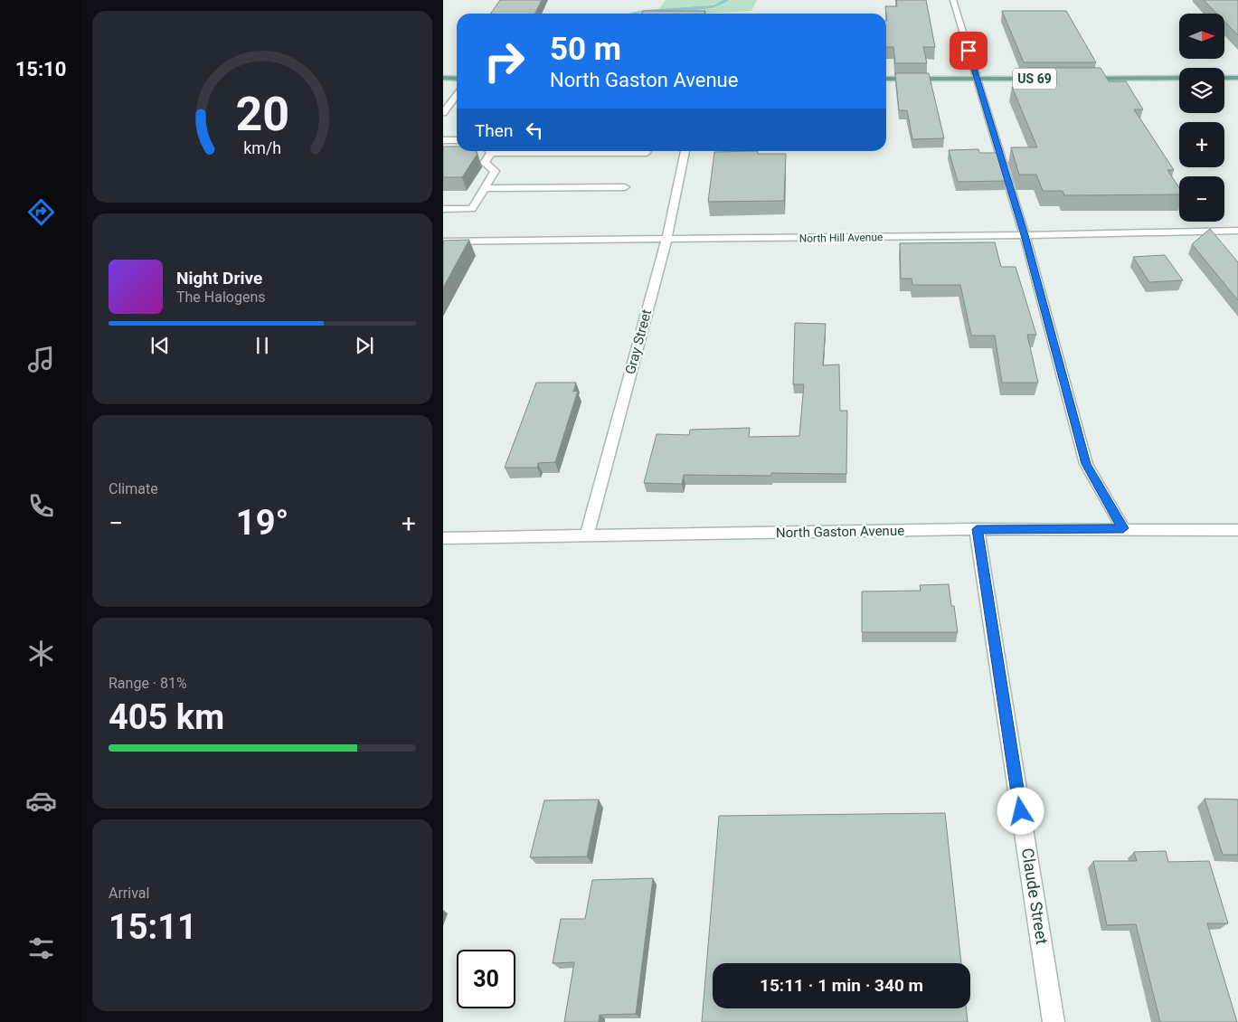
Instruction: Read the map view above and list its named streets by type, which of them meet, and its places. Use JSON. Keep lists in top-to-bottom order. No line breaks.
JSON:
{"streets":{"main road":["US 69"],"street":["North Hill Avenue","Gray Street","North Gaston Avenue","Claude Street"]},"crossings":[["North Hill Avenue","Gray Street"],["Gray Street","North Gaston Avenue"],["North Gaston Avenue","Claude Street"]],"north":"right","page":{"tabs":"15:10","map_buttons":["+","−"],"turn":["50 m","North Gaston Avenue"],"then":"Then","song":["Night Drive","The Halogens"],"tile":["Climate",["Range · 81%","405 km"],["Arrival","15:11"]],"heat":["−","19°","+"],"limit":"30","trip":"15:11 · 1 min · 340 m","gauge":["20","km/h"]}}
